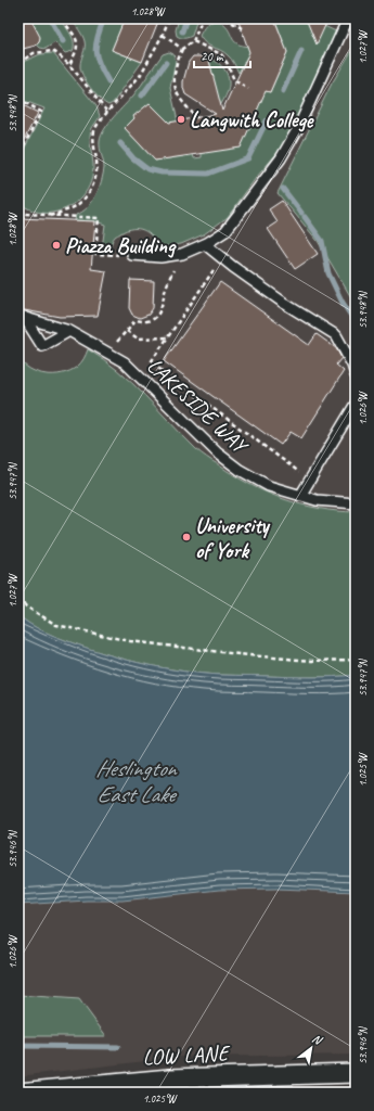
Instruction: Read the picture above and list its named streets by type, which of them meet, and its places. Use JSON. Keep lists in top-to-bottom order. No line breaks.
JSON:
{"streets":{"street":["LOW LANE"],"lane":["LAKESIDE WAY"]},"water":["Heslington East Lake"],"places":["Langwith College","Piazza Building","University of York"],"scale_bar":"20 m","north":"top right","coordinates":["1.028°W","1.027°W","53.948°N","1.026°W","53.947°N","1.025°W","53.946°N"]}
